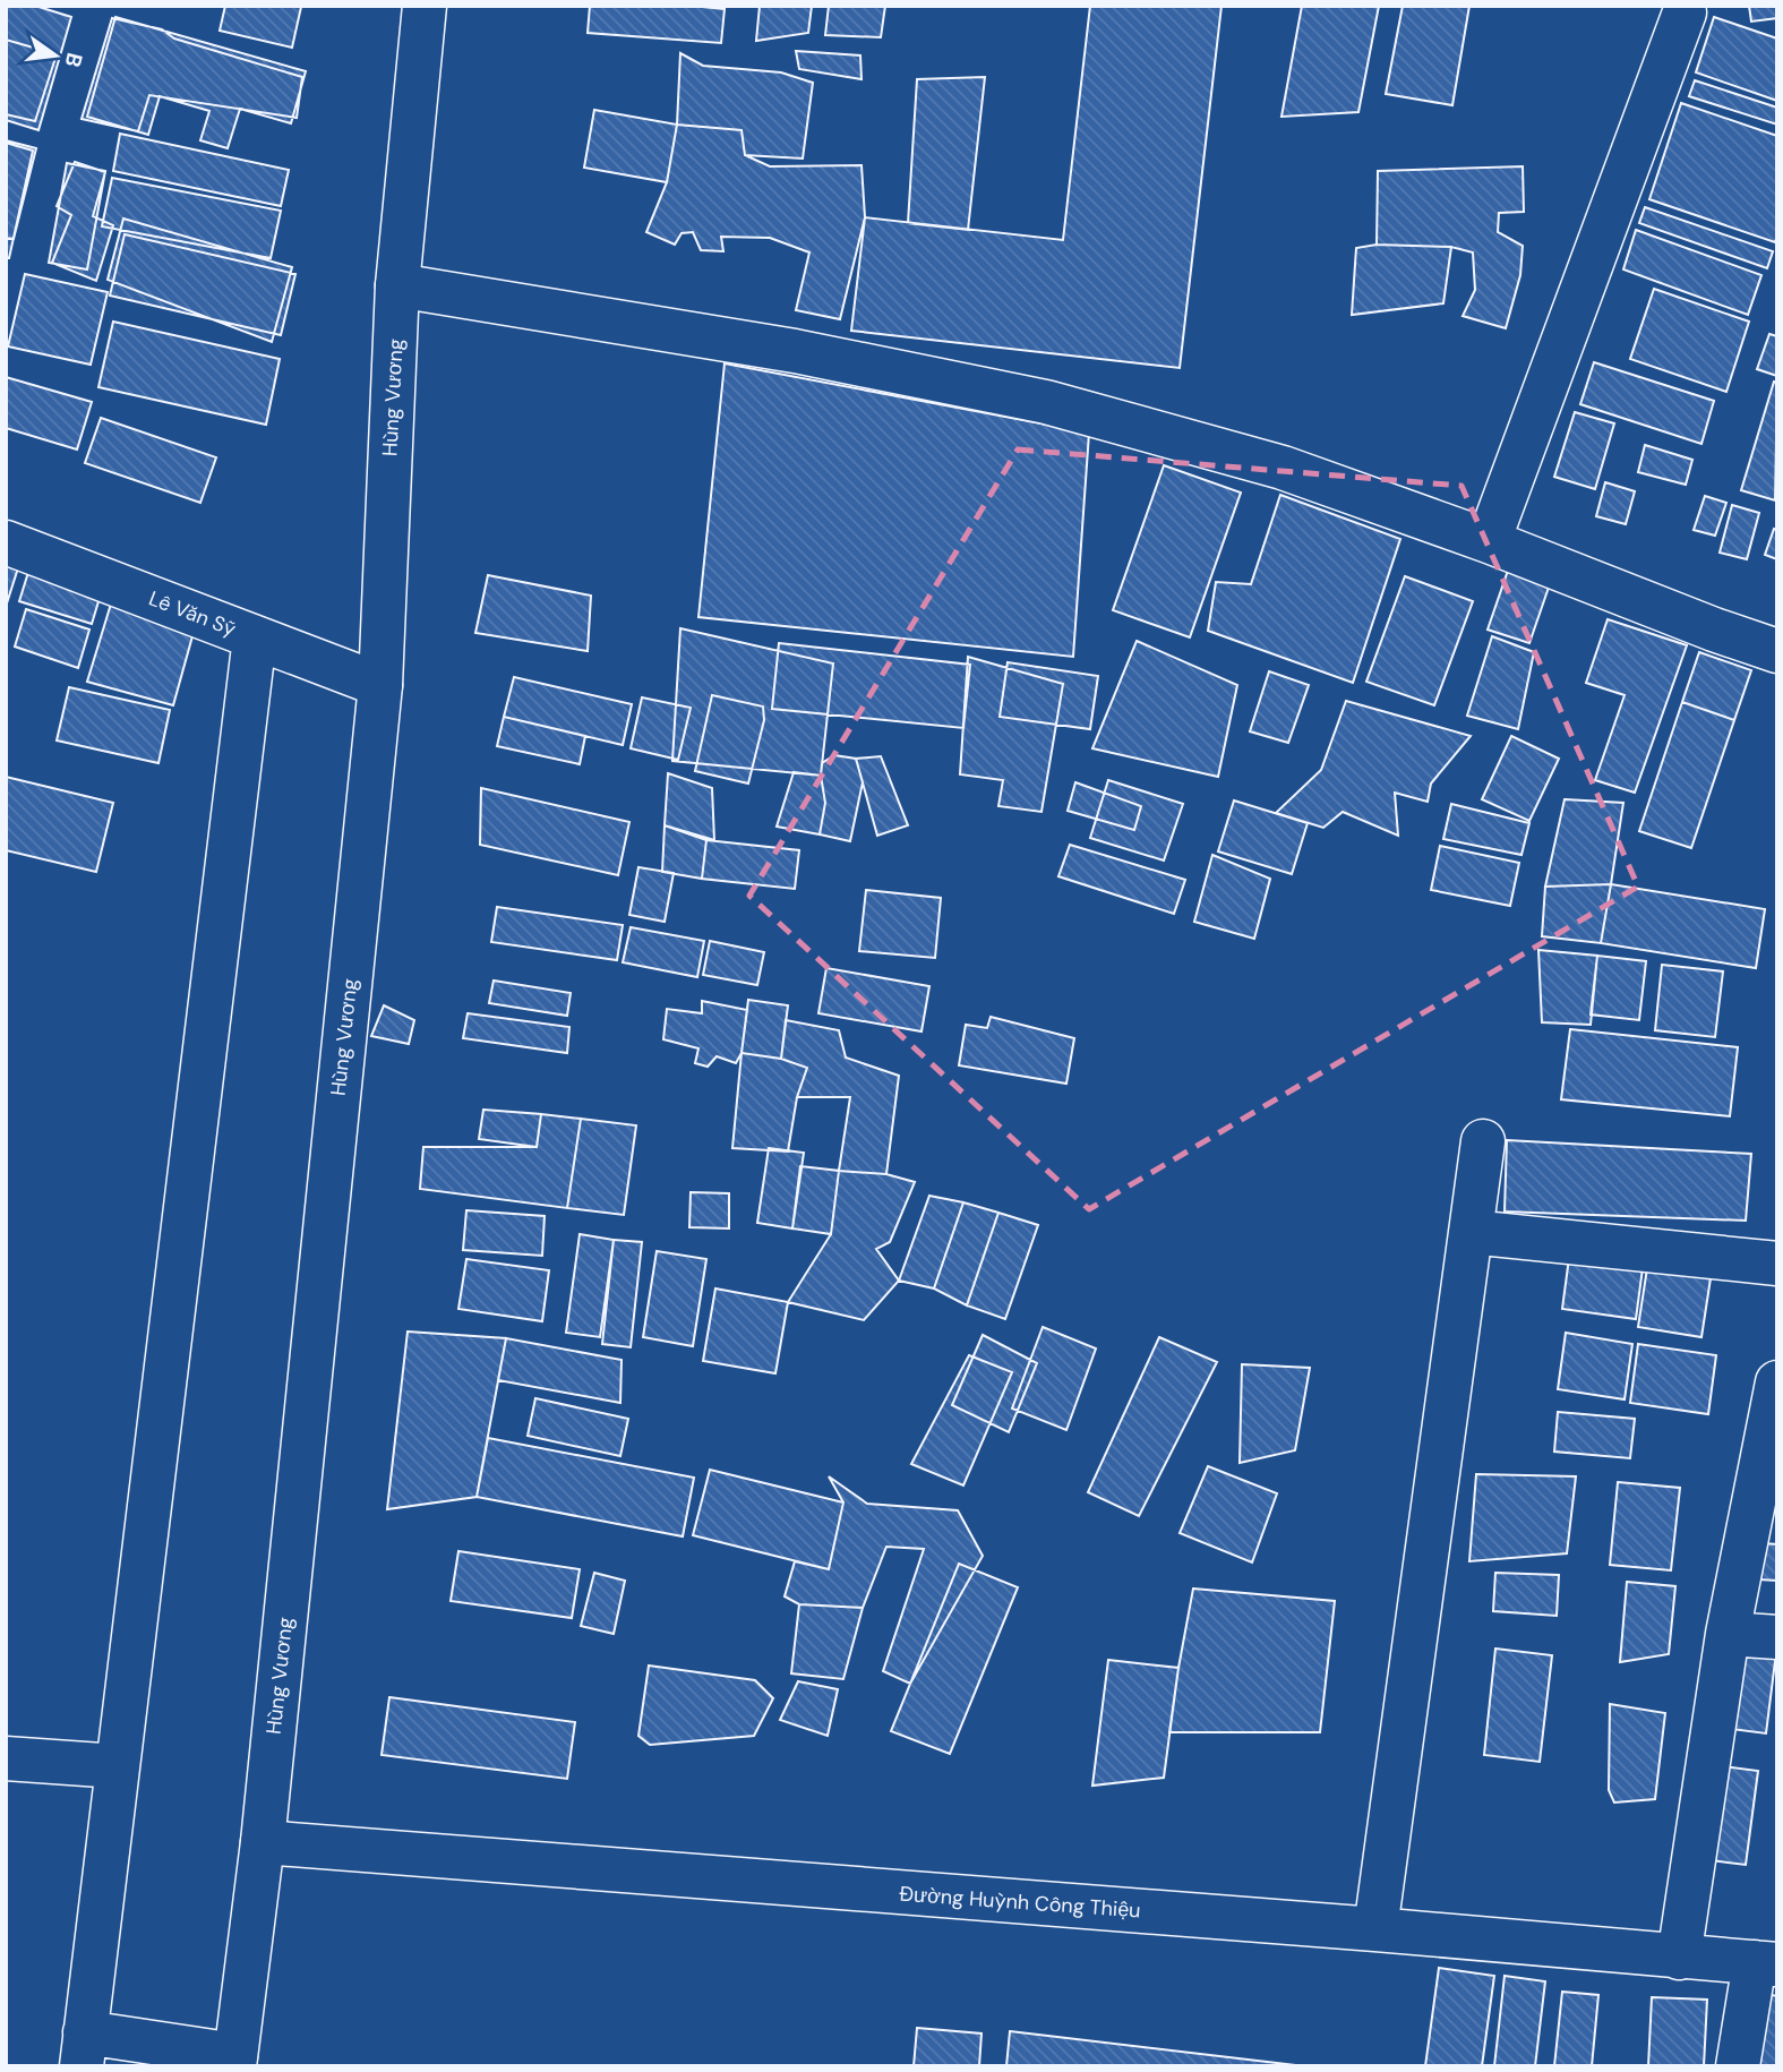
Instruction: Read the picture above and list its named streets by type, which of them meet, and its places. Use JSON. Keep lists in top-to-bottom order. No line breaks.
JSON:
{"streets":{"street":["Hùng Vương","Lê Văn Sỹ","Đường Huỳnh Công Thiệu"]},"crossings":[["Hùng Vương","Lê Văn Sỹ"],["Hùng Vương","Đường Huỳnh Công Thiệu"]],"north":"right"}
